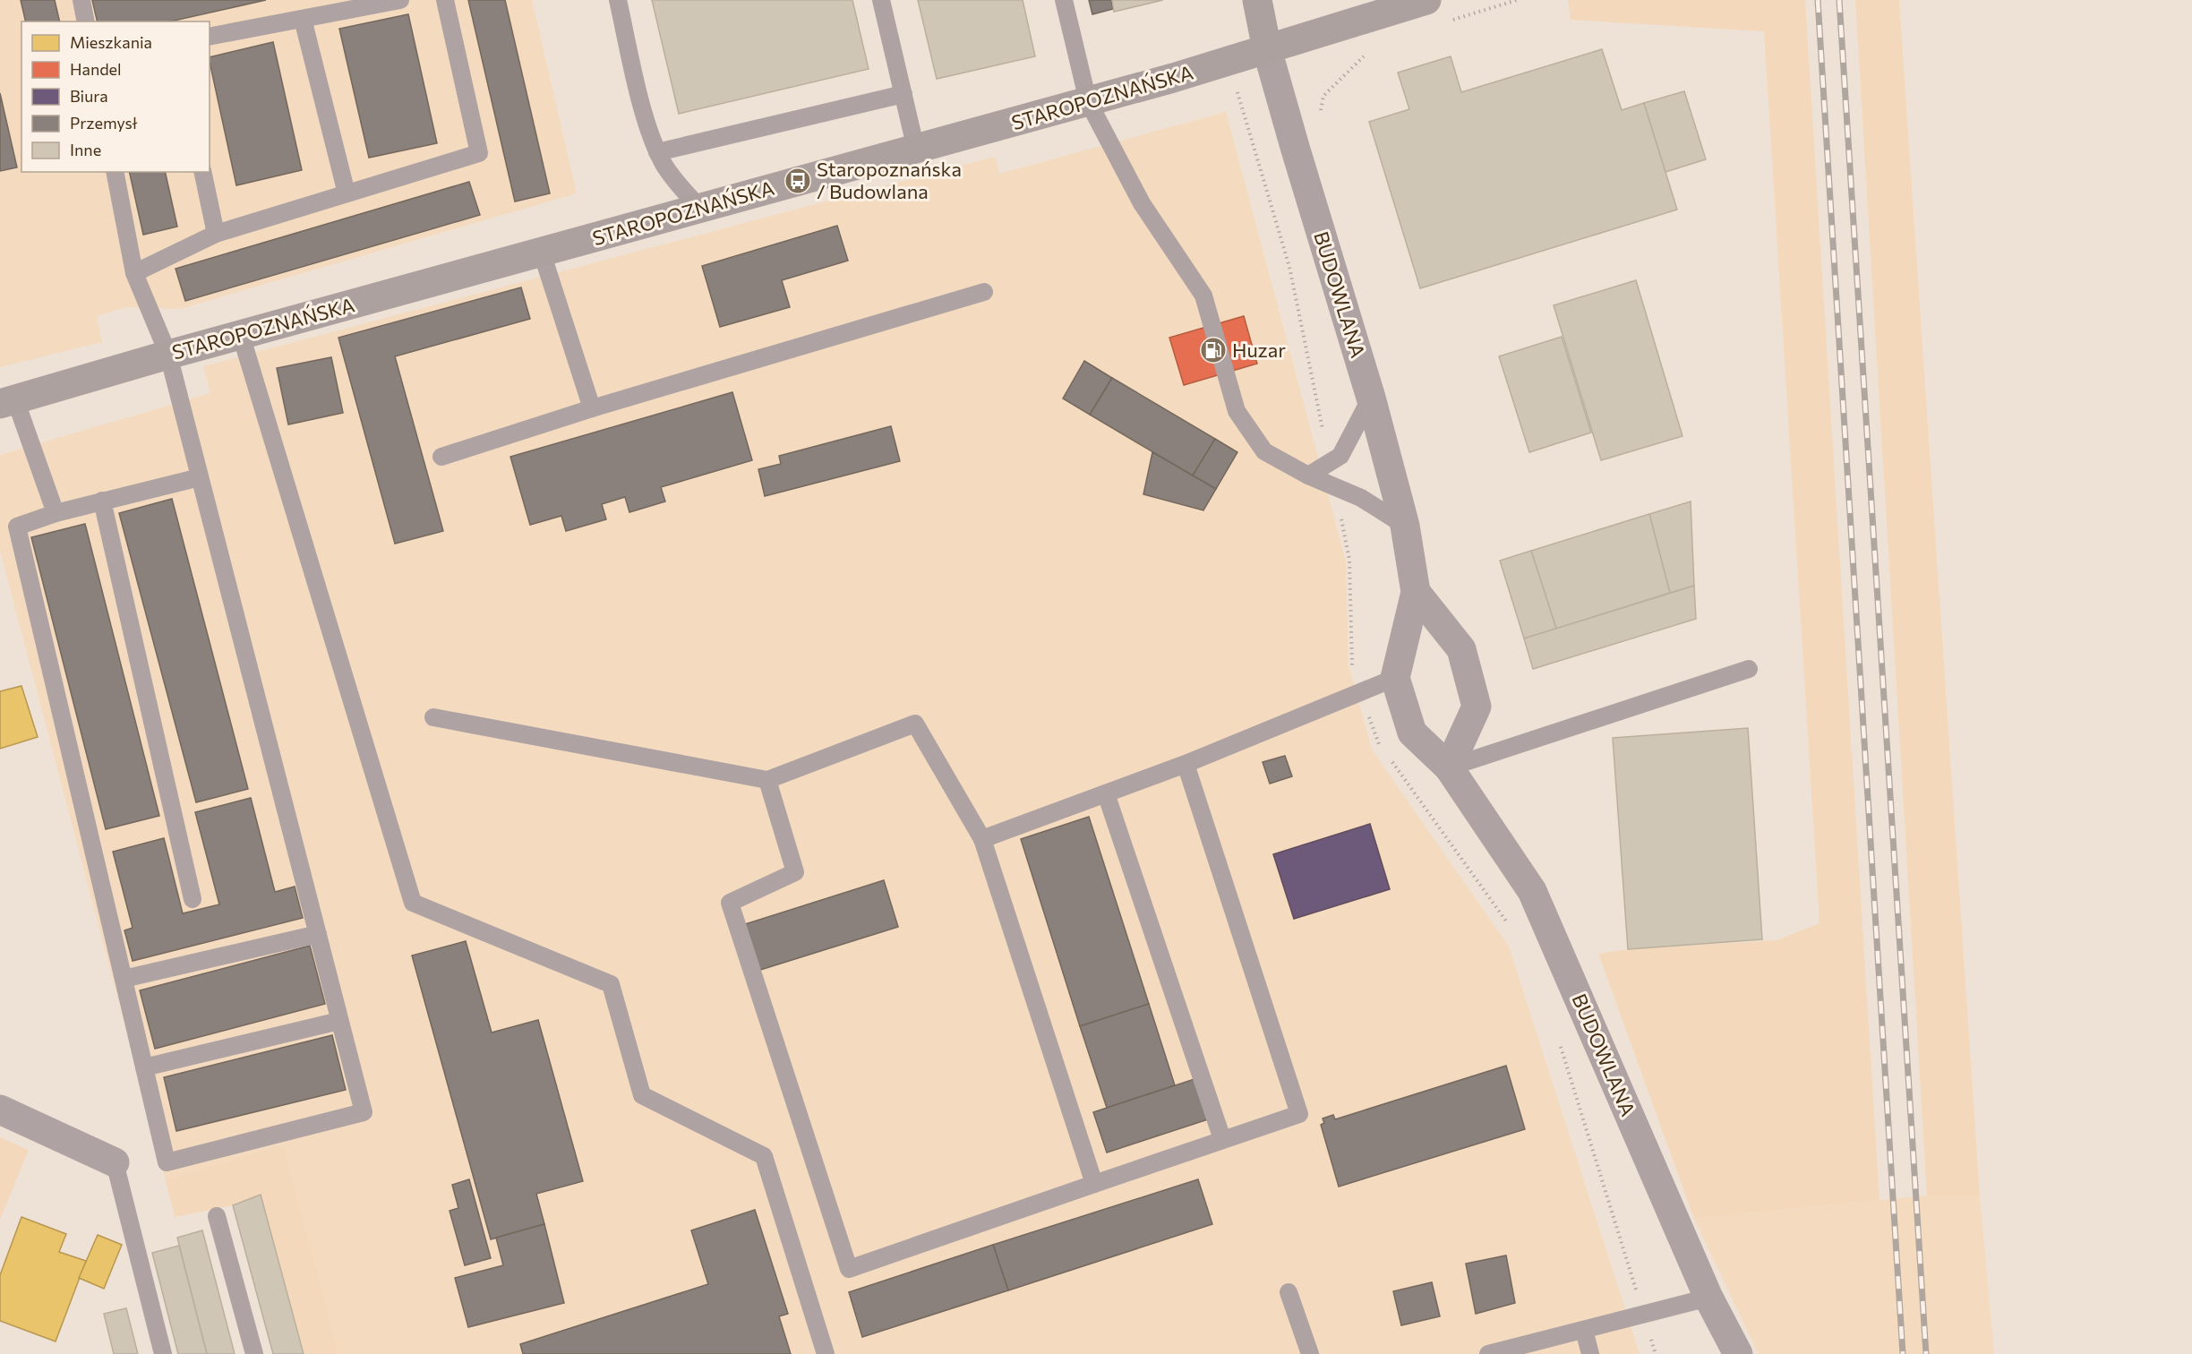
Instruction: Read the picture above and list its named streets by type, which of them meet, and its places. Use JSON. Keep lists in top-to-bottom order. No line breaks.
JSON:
{"streets":{"street":["STAROPOZNAŃSKA","BUDOWLANA"]},"crossings":[["STAROPOZNAŃSKA","BUDOWLANA"]],"places":{"bus stop":["Staropoznańska / Budowlana"],"fuel station":["Huzar"]},"legend":["Mieszkania","Handel","Biura","Przemysł","Inne"]}
